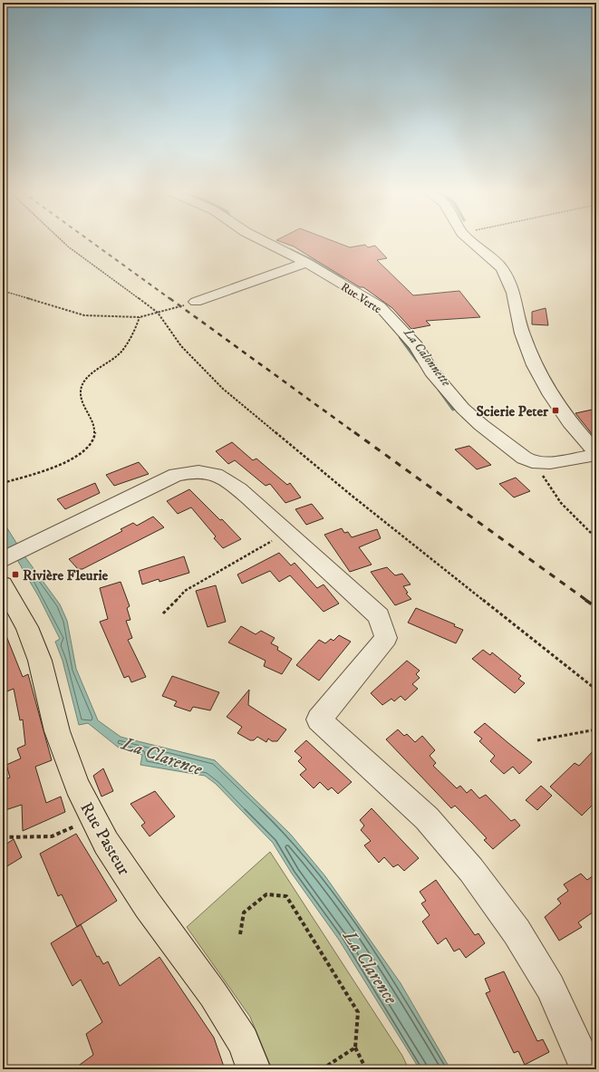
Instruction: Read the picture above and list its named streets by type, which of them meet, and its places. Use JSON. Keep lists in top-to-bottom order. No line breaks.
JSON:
{"streets":{"main road":["Rue Pasteur"],"street":["Rue Verte"]},"water":["La Calonnette","La Clarence"],"places":{"transit":["Scierie Peter","Rivière Fleurie"]}}
